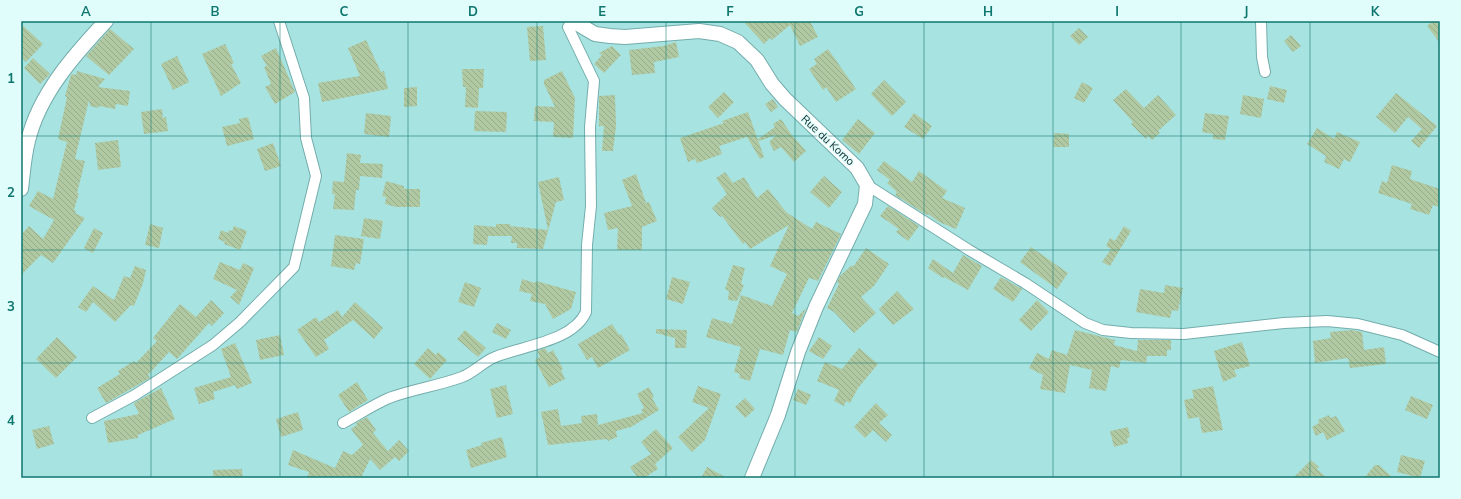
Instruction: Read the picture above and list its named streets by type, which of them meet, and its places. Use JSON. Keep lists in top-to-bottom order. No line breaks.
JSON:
{"streets":{"street":["Rue du Komo"]},"grid":{"columns":["A","B","C","D","E","F","G","H","I","J","K"],"rows":["1","2","3","4"]}}
